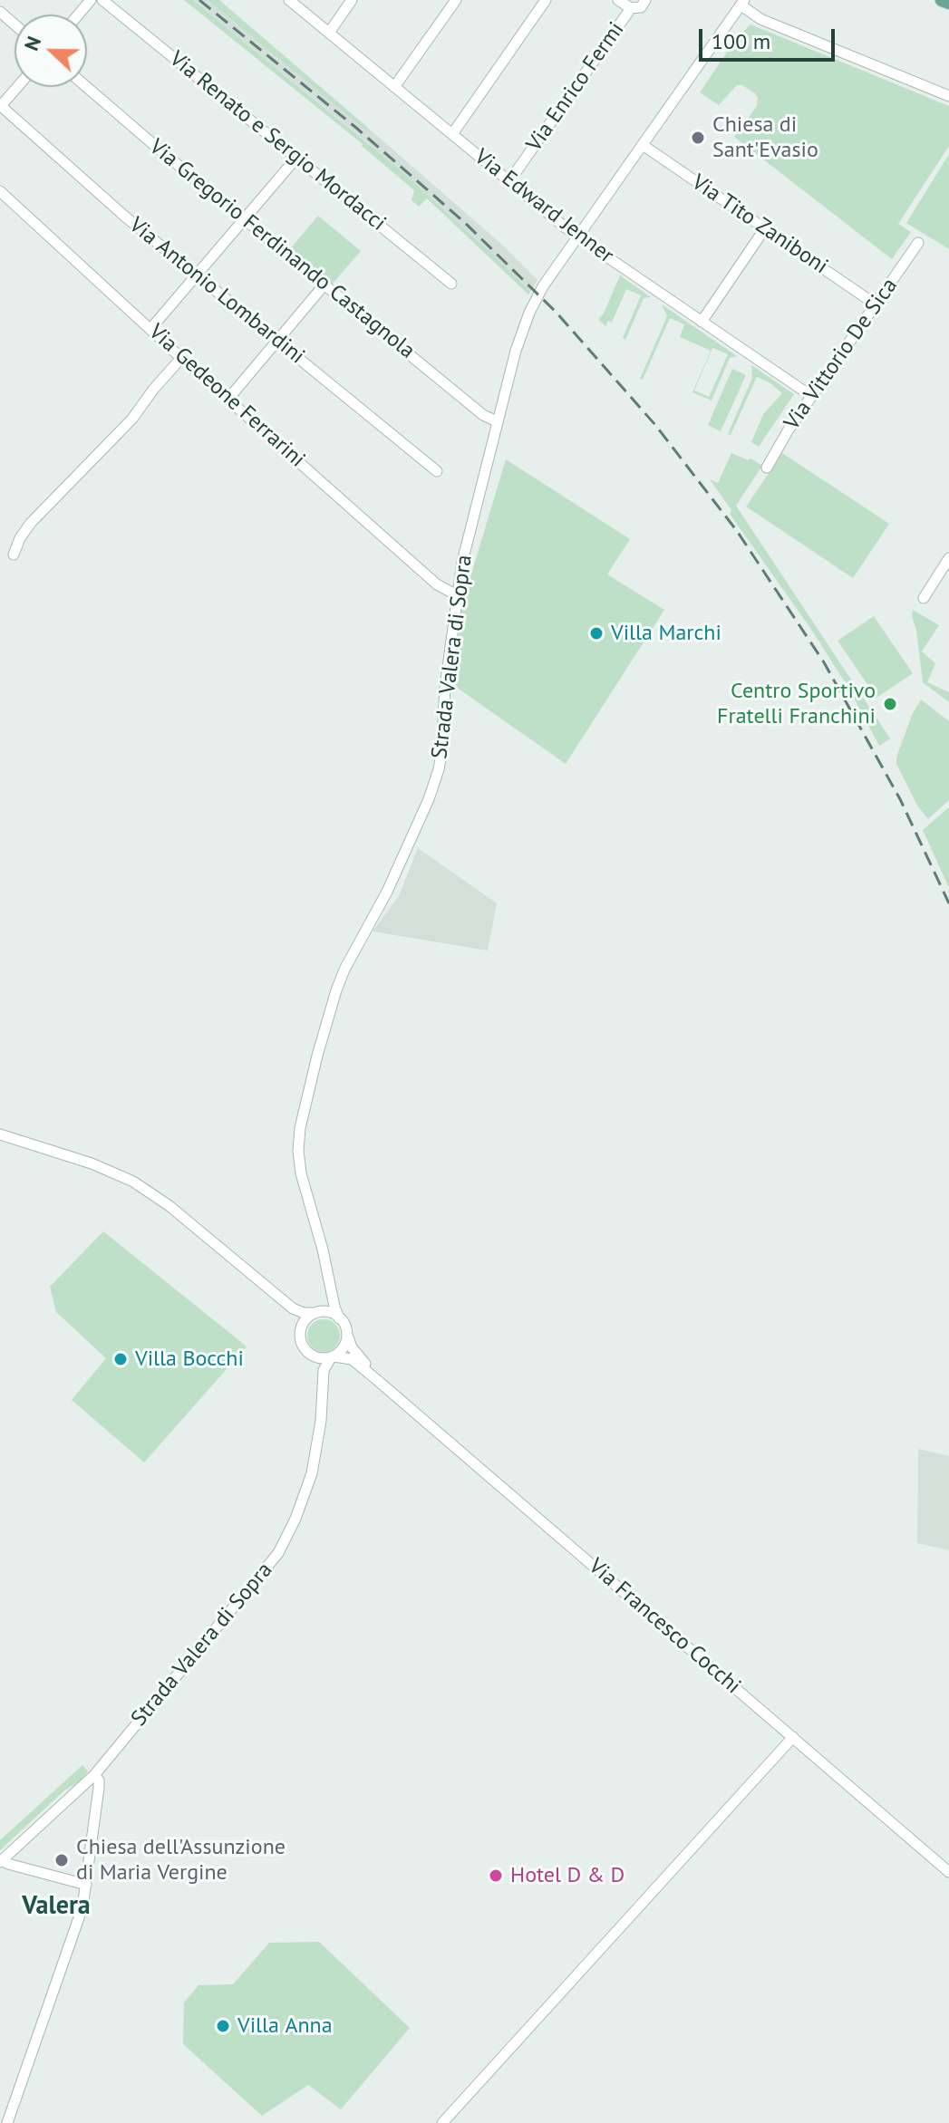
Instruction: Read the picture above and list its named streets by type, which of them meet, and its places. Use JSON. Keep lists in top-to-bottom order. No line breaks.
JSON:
{"streets":{"street":["Via Enrico Fermi","Via Renato e Sergio Mordacci","Via Edward Jenner","Via Tito Zaniboni","Via Gregorio Ferdinando Castagnola","Via Antonio Lombardini","Via Vittorio De Sica","Via Gedeone Ferrarini","Strada Valera di Sopra","Via Francesco Cocchi"]},"crossings":[["Via Enrico Fermi","Via Edward Jenner"],["Via Edward Jenner","Via Vittorio De Sica"],["Via Edward Jenner","Strada Valera di Sopra"],["Via Tito Zaniboni","Via Vittorio De Sica"],["Via Tito Zaniboni","Strada Valera di Sopra"],["Via Gregorio Ferdinando Castagnola","Strada Valera di Sopra"],["Via Gedeone Ferrarini","Strada Valera di Sopra"],["Strada Valera di Sopra","Via Francesco Cocchi"]],"districts":["Valera"],"places":["Chiesa di Sant'Evasio","Villa Marchi","Centro Sportivo Fratelli Franchini","Villa Bocchi","Chiesa dell'Assunzione di Maria Vergine","Hotel D & D","Villa Anna"],"scale_bar":"100 m","north":"left"}
